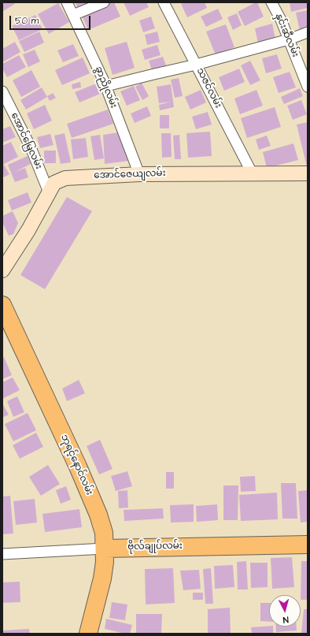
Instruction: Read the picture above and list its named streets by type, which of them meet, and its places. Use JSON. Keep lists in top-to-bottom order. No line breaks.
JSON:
{"streets":{"highway":["ဘုရင့်နောင်လမ်း","ဗိုလ်ချုပ်လမ်း"],"street":["နှင်းဆီလမ်း","ခွာညိုလမ်း","သဇင်လမ်း","အောင်မြေလမ်း","အောင်ဇေယျလမ်း"]},"crossings":[["ခွာညိုလမ်း","အောင်ဇေယျလမ်း"],["သဇင်လမ်း","အောင်ဇေယျလမ်း"],["အောင်မြေလမ်း","အောင်ဇေယျလမ်း"],["ဘုရင့်နောင်လမ်း","ဗိုလ်ချုပ်လမ်း"]],"scale_bar":"50 m","north":"bottom"}
